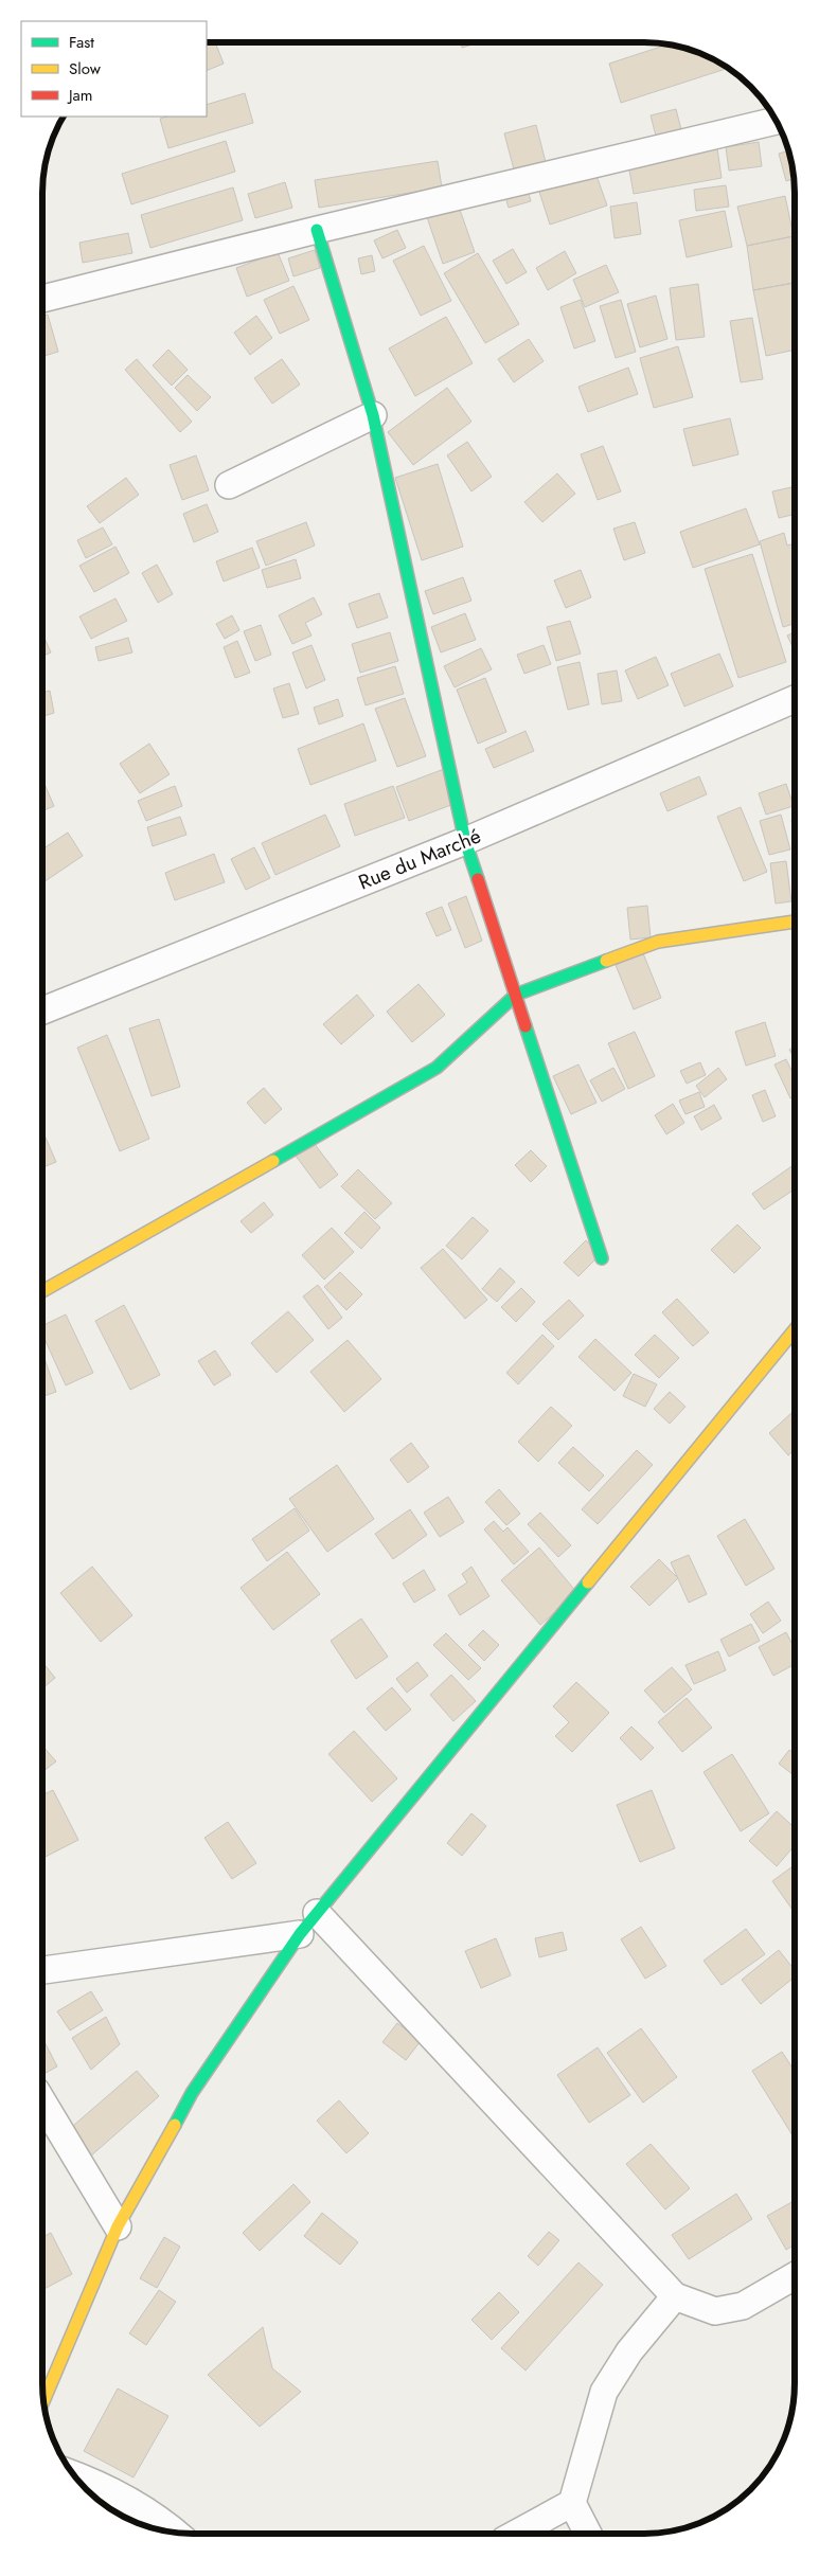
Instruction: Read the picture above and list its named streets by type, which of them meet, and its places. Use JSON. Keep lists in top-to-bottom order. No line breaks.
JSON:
{"streets":{"street":["Rue du Marché"]},"legend":["Fast","Slow","Jam"]}
